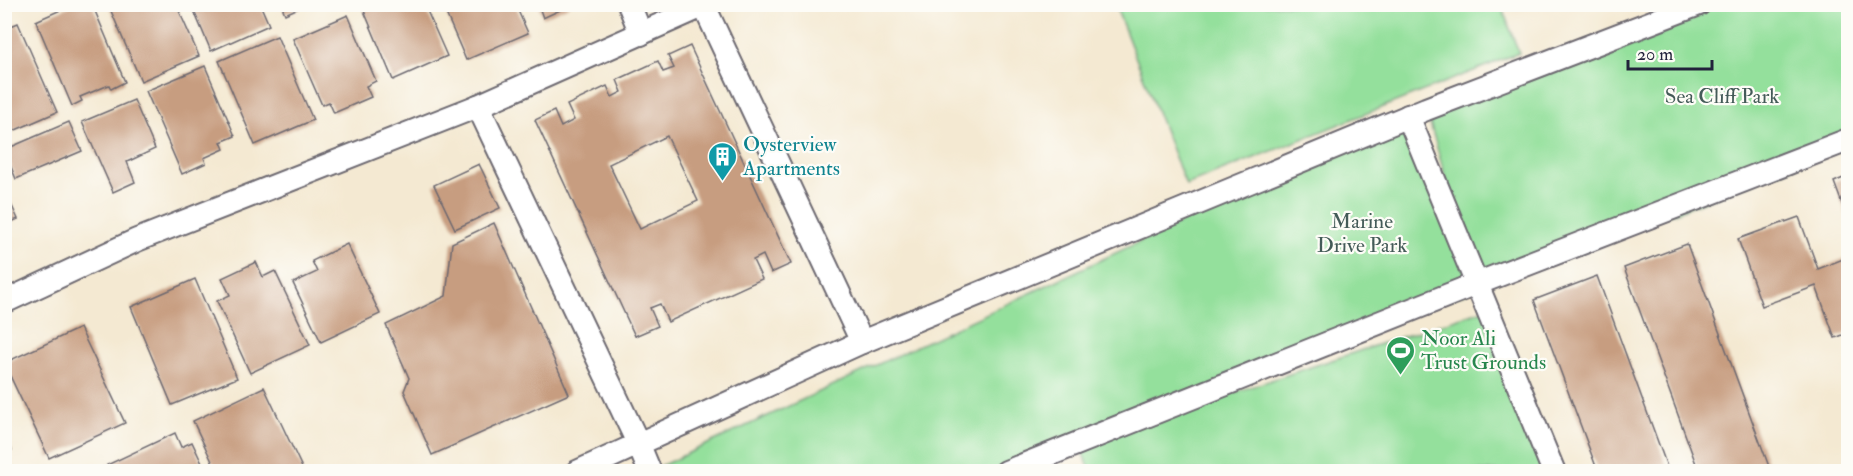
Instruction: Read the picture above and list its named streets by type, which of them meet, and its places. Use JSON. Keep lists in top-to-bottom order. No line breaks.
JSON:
{"parks":["Sea Cliff Park","Marine Drive Park"],"places":{"building":["Oysterview Apartments"],"sports":["Noor Ali Trust Grounds"]},"scale_bar":"20 m"}
